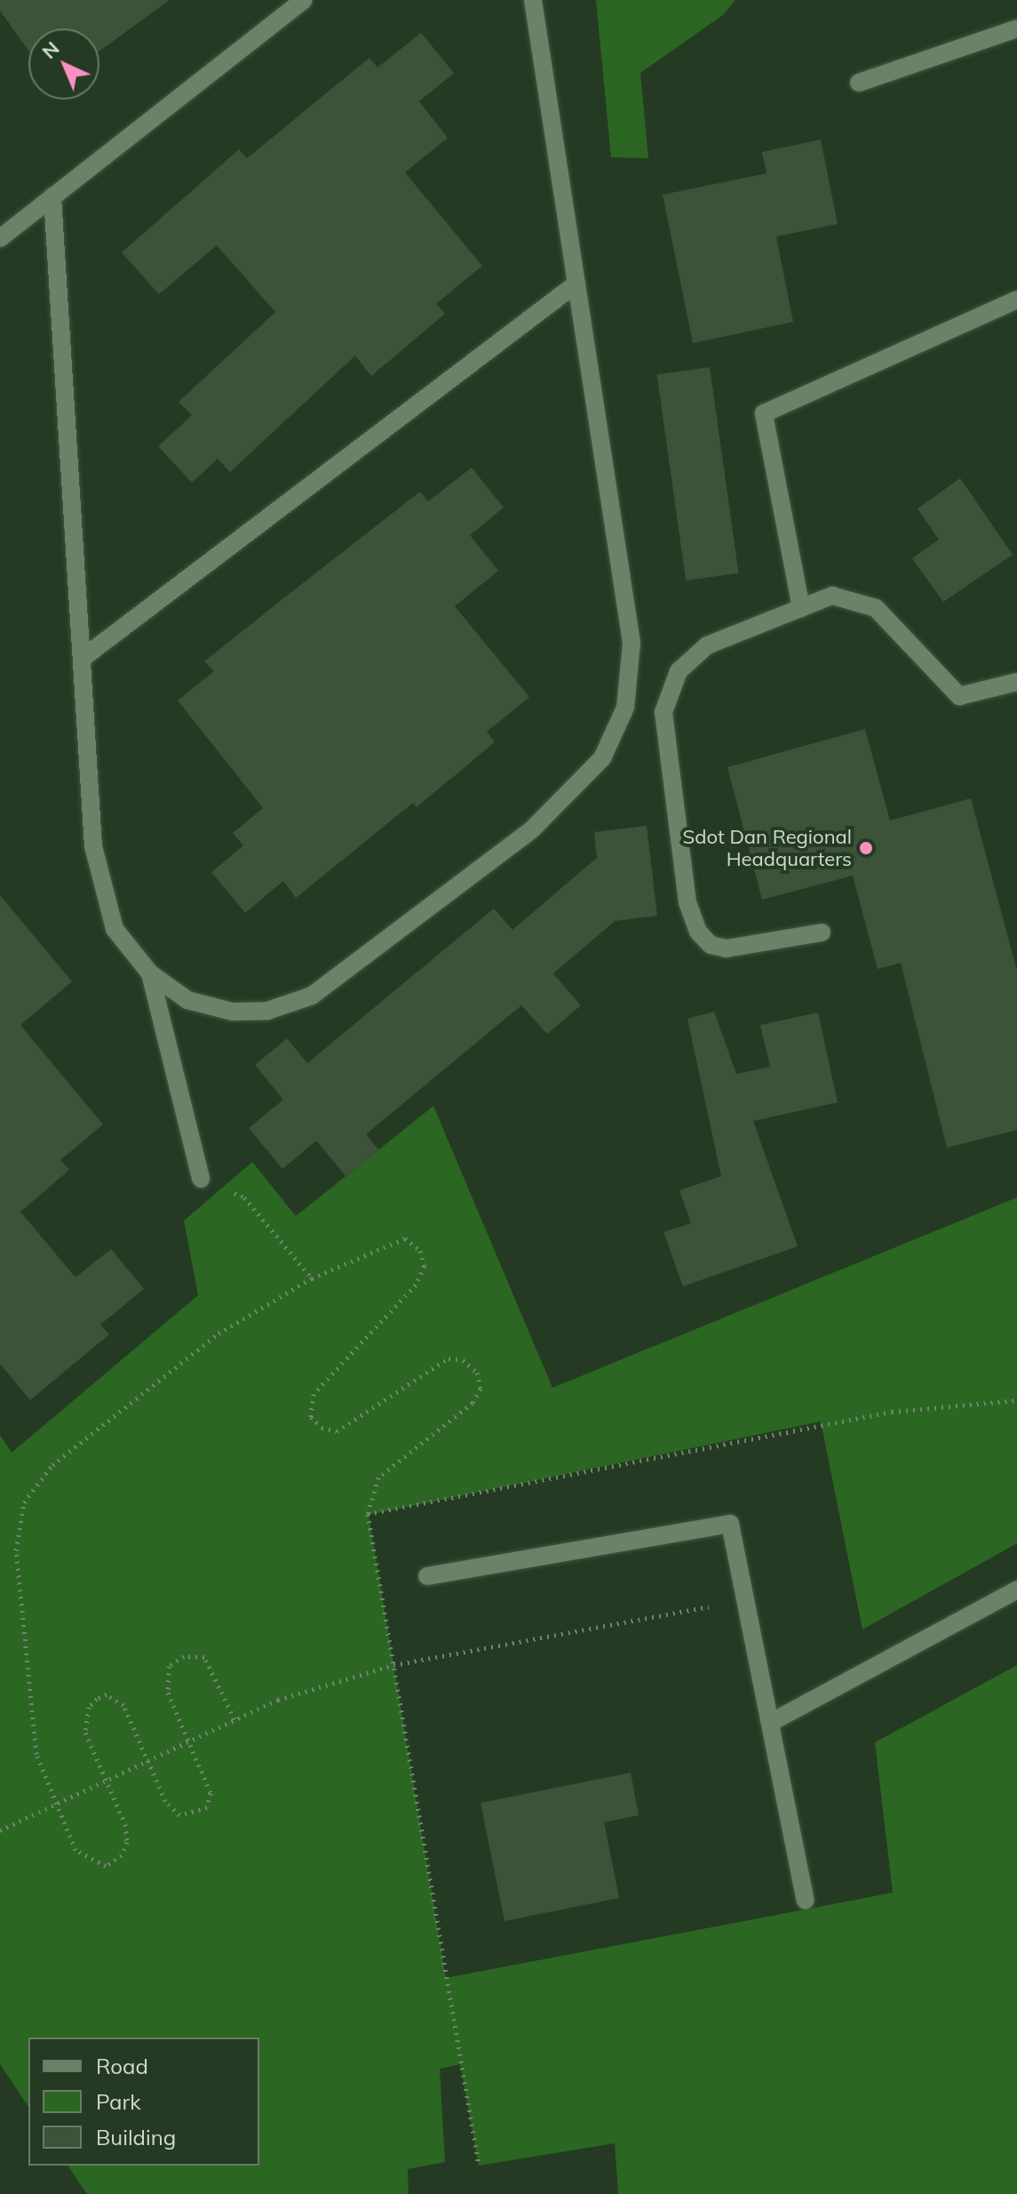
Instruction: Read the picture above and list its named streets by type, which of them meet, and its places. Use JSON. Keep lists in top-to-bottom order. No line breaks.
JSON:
{"places":["Sdot Dan Regional Headquarters"],"legend":["Road","Park","Building"],"north":"top left"}
